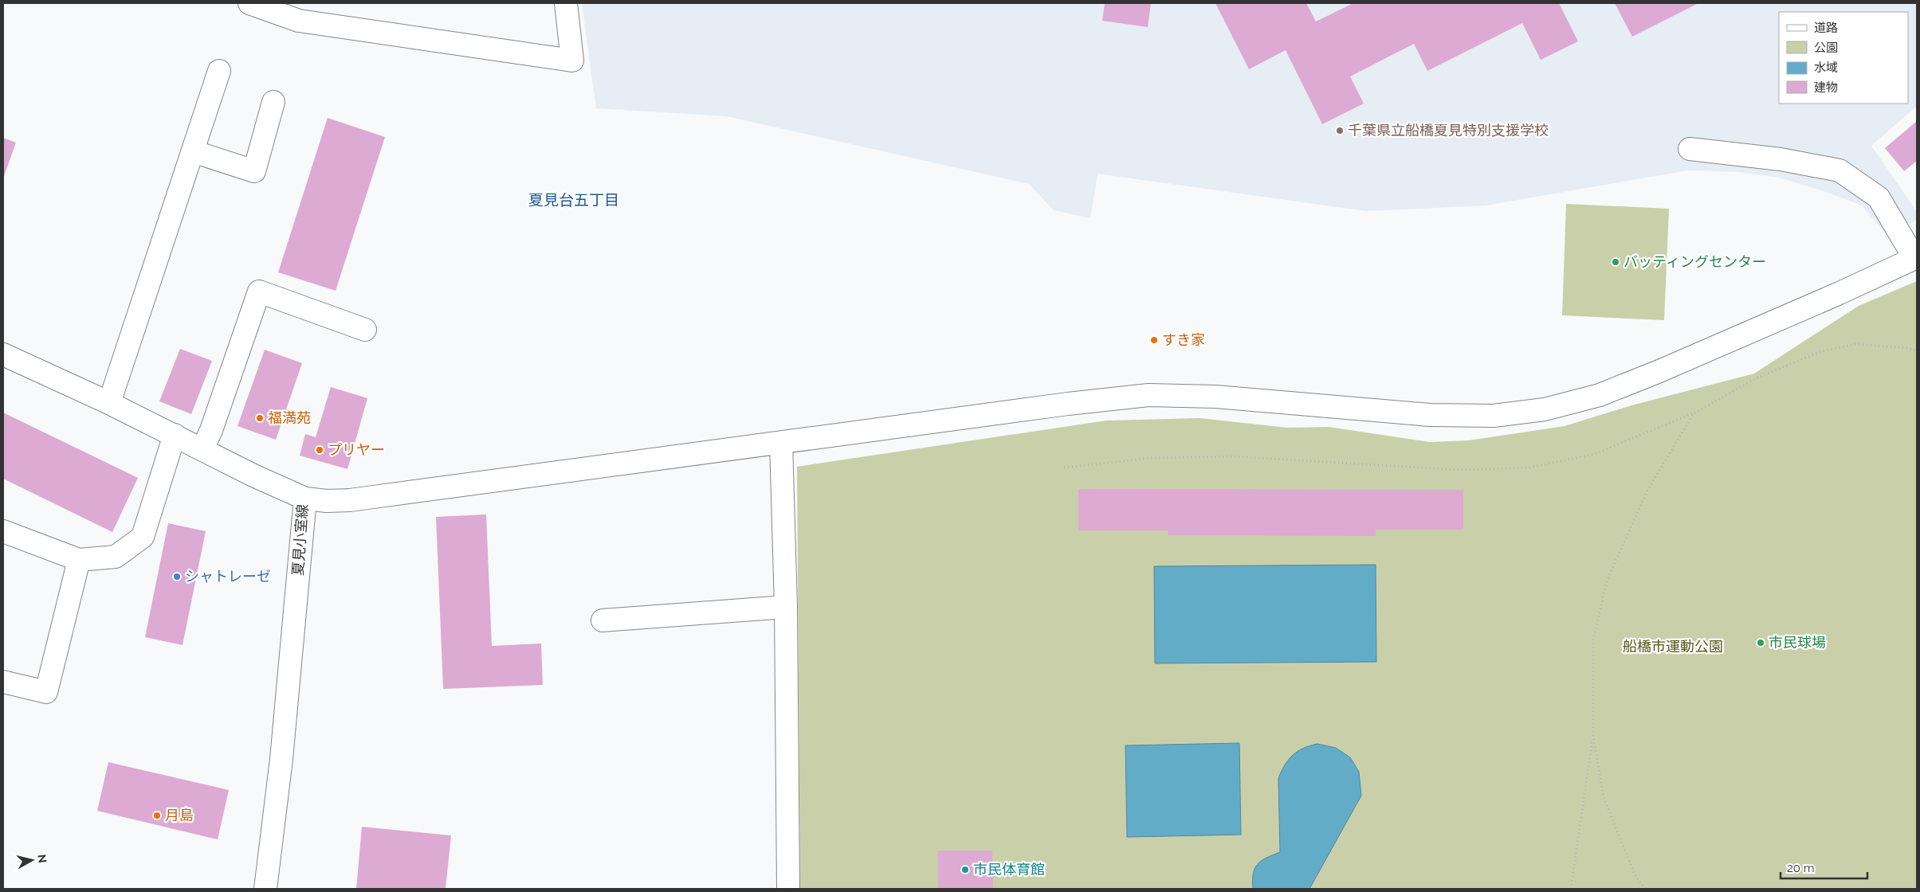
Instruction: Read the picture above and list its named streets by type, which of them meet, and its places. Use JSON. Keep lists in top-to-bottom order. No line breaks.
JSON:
{"streets":{"street":["夏見小室線"]},"districts":["夏見台五丁目"],"parks":["船橋市運動公園"],"places":["千葉県立船橋夏見特別支援学校","バッティングセンター","すき家","福満苑","プリヤー","シャトレーゼ","市民球場","月島","市民体育館"],"legend":["道路","公園","水域","建物"],"scale_bar":"20 m","north":"right"}
